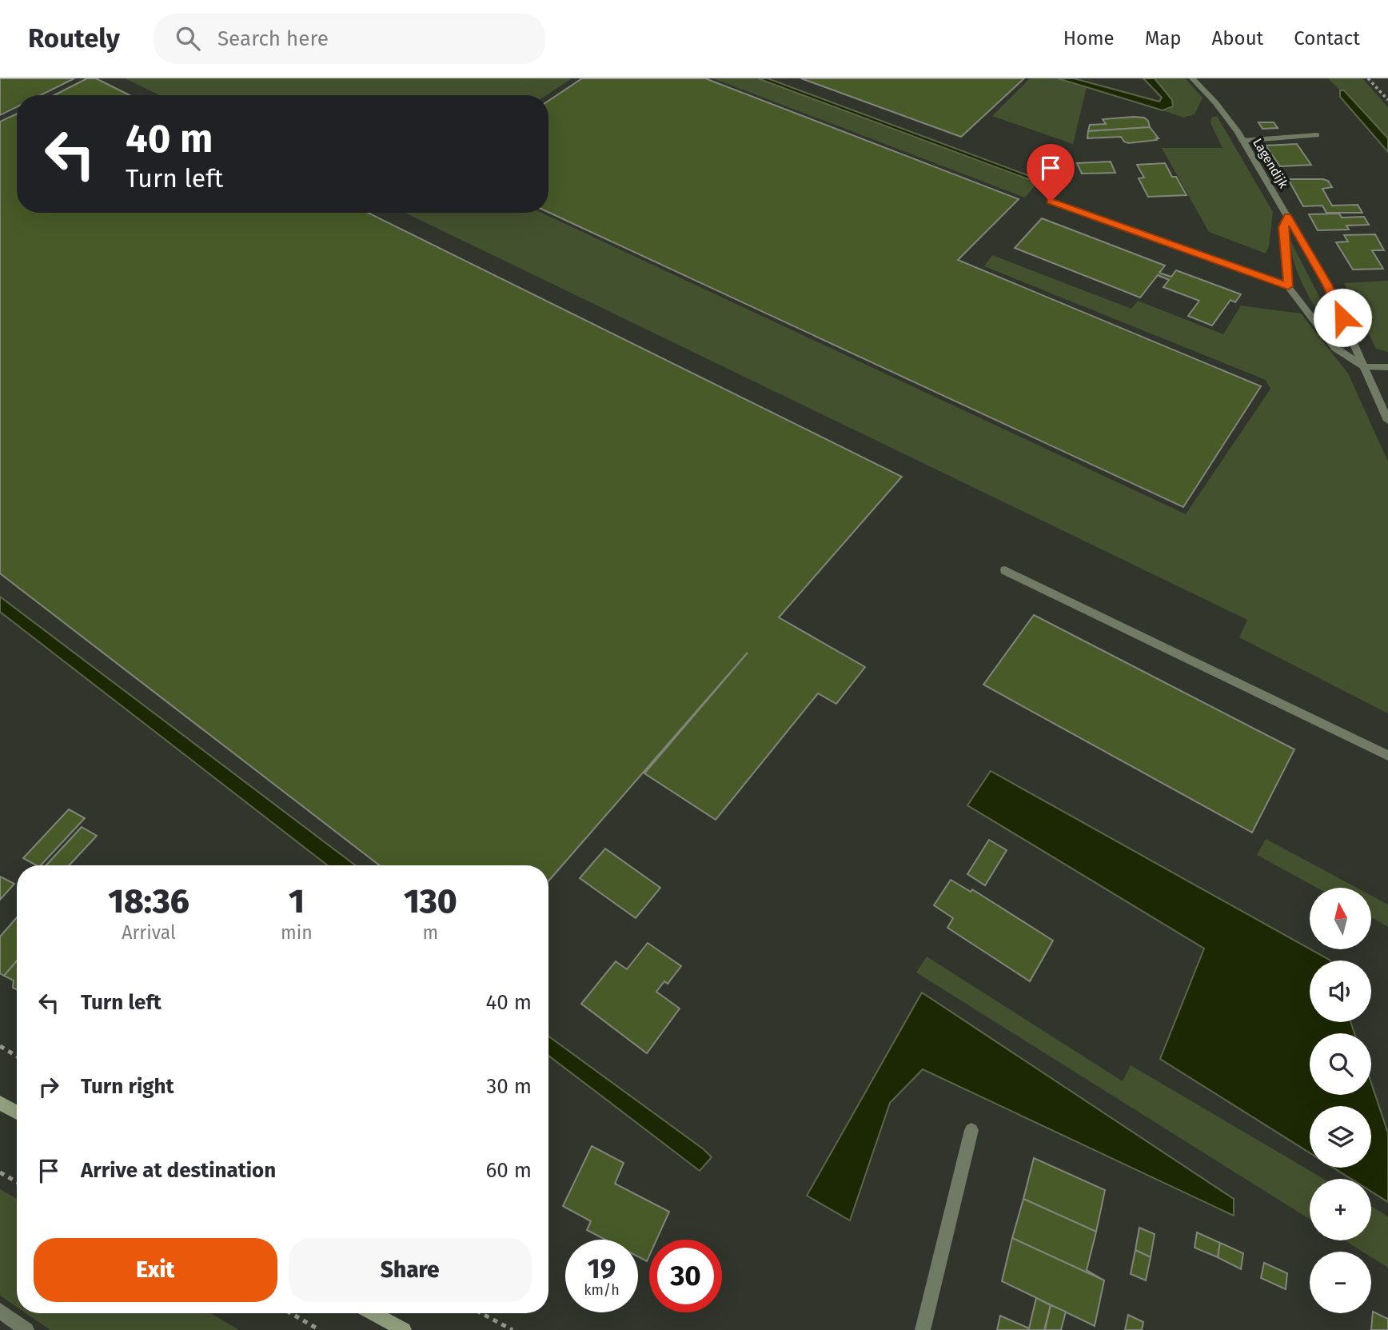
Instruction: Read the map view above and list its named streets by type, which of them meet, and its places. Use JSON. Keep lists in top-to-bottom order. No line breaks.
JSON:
{"streets":{"street":["Lagendijk"]},"north":"top","page":{"header":"Routely","search":"Search here","nav":["Home","Map","About","Contact"],"turn":["40 m","Turn left"],"eta":["18:36","Arrival","1","min","130","m"],"map_buttons":["+","−"],"list":[{"name":"Turn left","value":"40 m"},{"name":"Turn right","value":"30 m"},{"name":"Arrive at destination","value":"60 m"}],"buttons":["Exit","Share"],"speed":"19 km/h","limit":"30"}}
